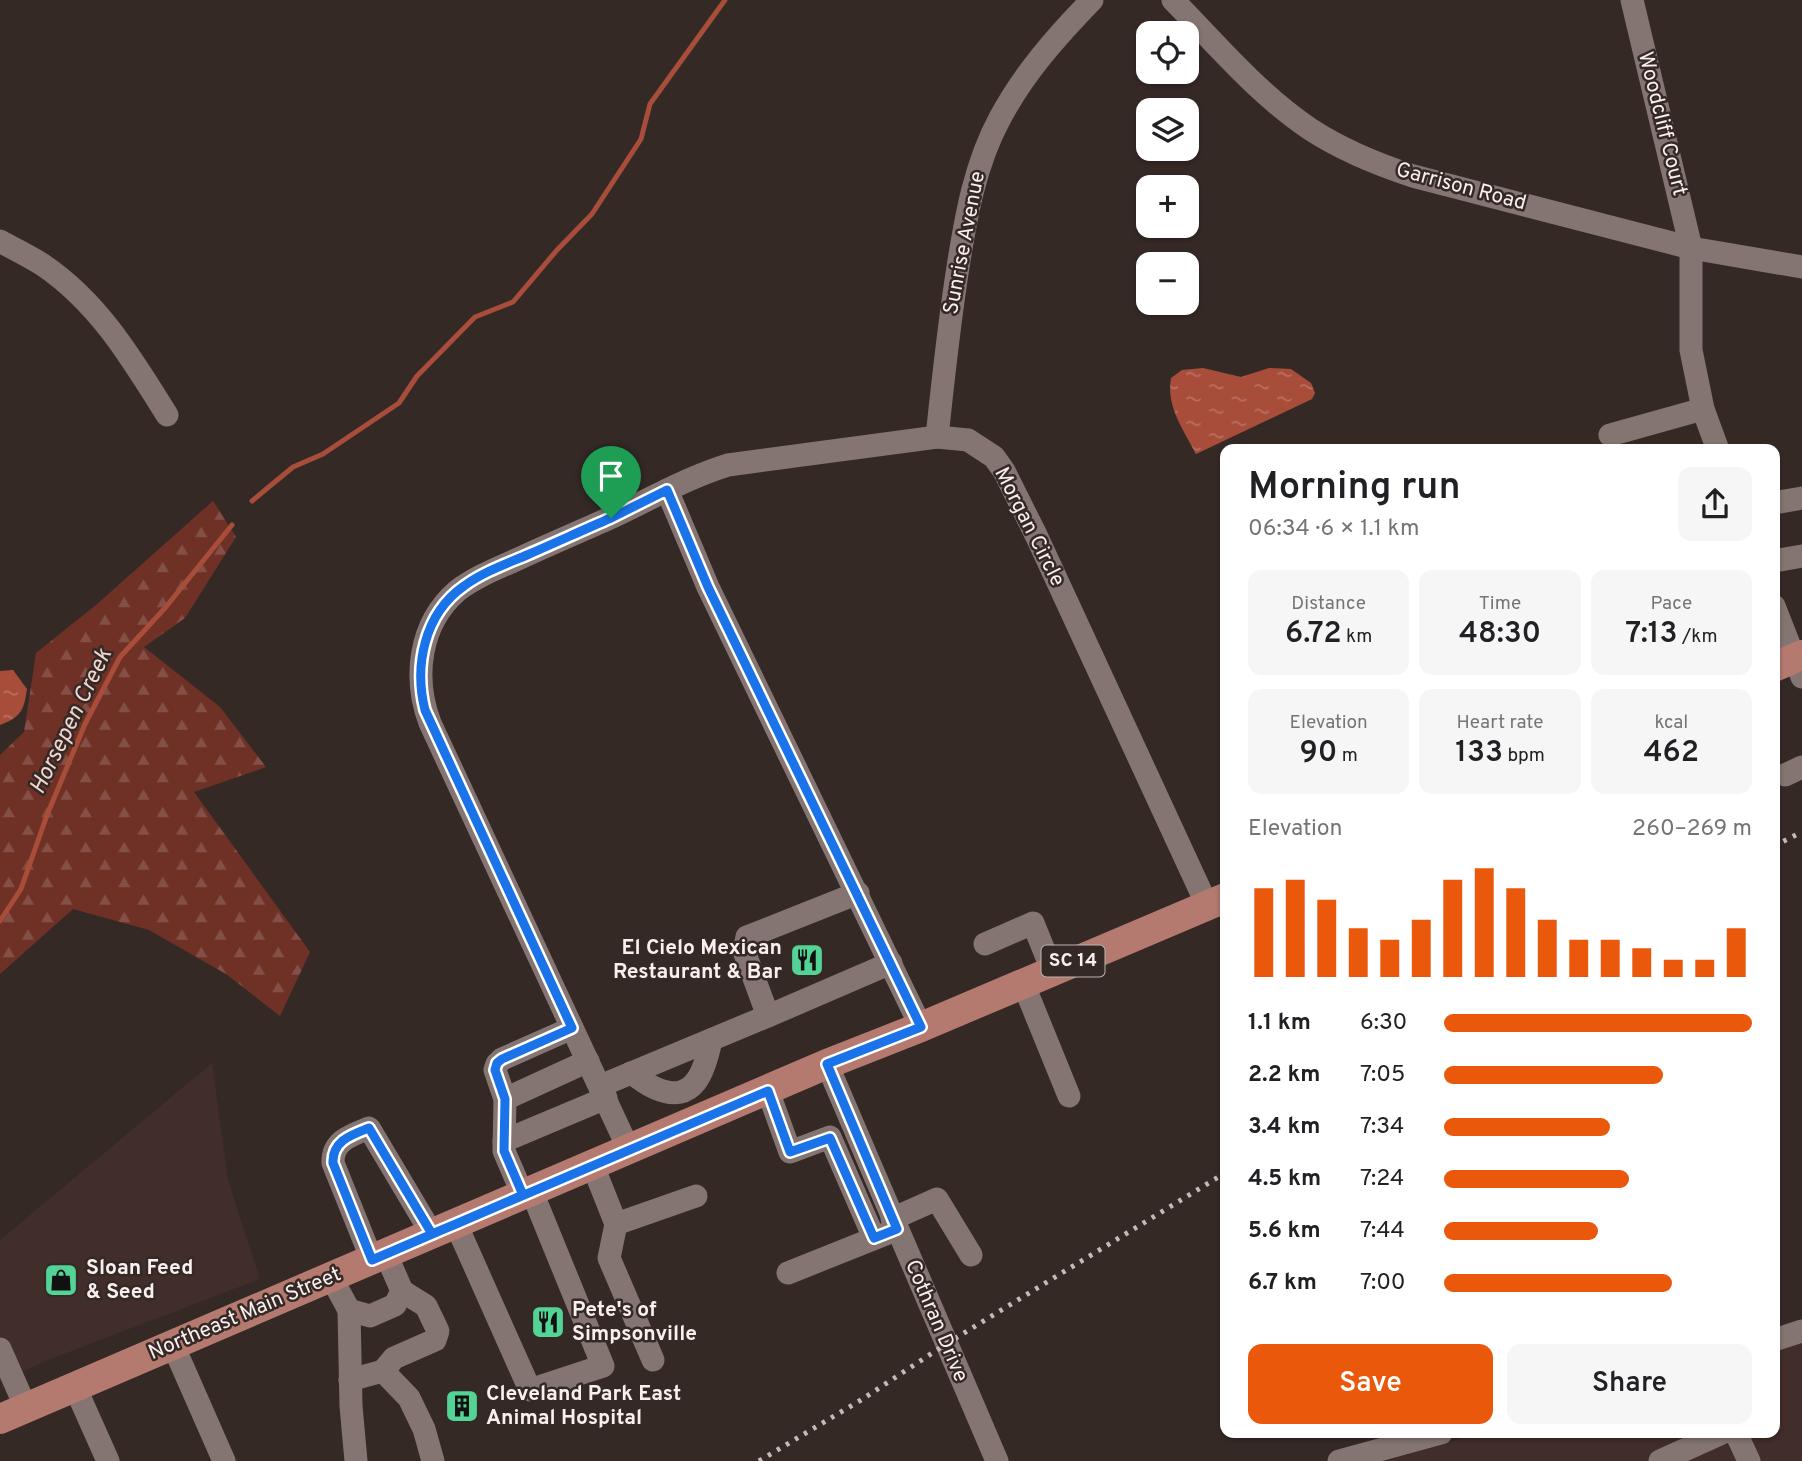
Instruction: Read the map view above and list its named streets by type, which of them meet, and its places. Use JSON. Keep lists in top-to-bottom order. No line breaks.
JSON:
{"streets":{"main road":["SC 14","Northeast Main Street"],"street":["Woodcliff Court","Garrison Road","Sunrise Avenue","Morgan Circle","Cothran Drive"]},"crossings":[["Woodcliff Court","Garrison Road"],["Sunrise Avenue","Morgan Circle"],["Morgan Circle","Northeast Main Street"],["Northeast Main Street","Cothran Drive"]],"water":["Horsepen Creek"],"places":{"restaurant":["El Cielo Mexican Restaurant & Bar","Pete's of Simpsonville"],"shop":["Sloan Feed & Seed"],"building":["Cleveland Park East Animal Hospital"]},"page":{"map_buttons":["+","−"],"heading":["Morning run","06:34 · 6 × 1.1 km"],"stats":[["Distance","6.72 km"],["Time","48:30"],["Pace","7:13 /km"],["Elevation","90 m"],["Heart rate","133 bpm"],["kcal","462"]],"chart":["Elevation","260–269 m"],"list":[{"name":"1.1 km","note":"6:30"},{"name":"2.2 km","note":"7:05"},{"name":"3.4 km","note":"7:34"},{"name":"4.5 km","note":"7:24"},{"name":"5.6 km","note":"7:44"},{"name":"6.7 km","note":"7:00"}],"buttons":["Save","Share"]}}
